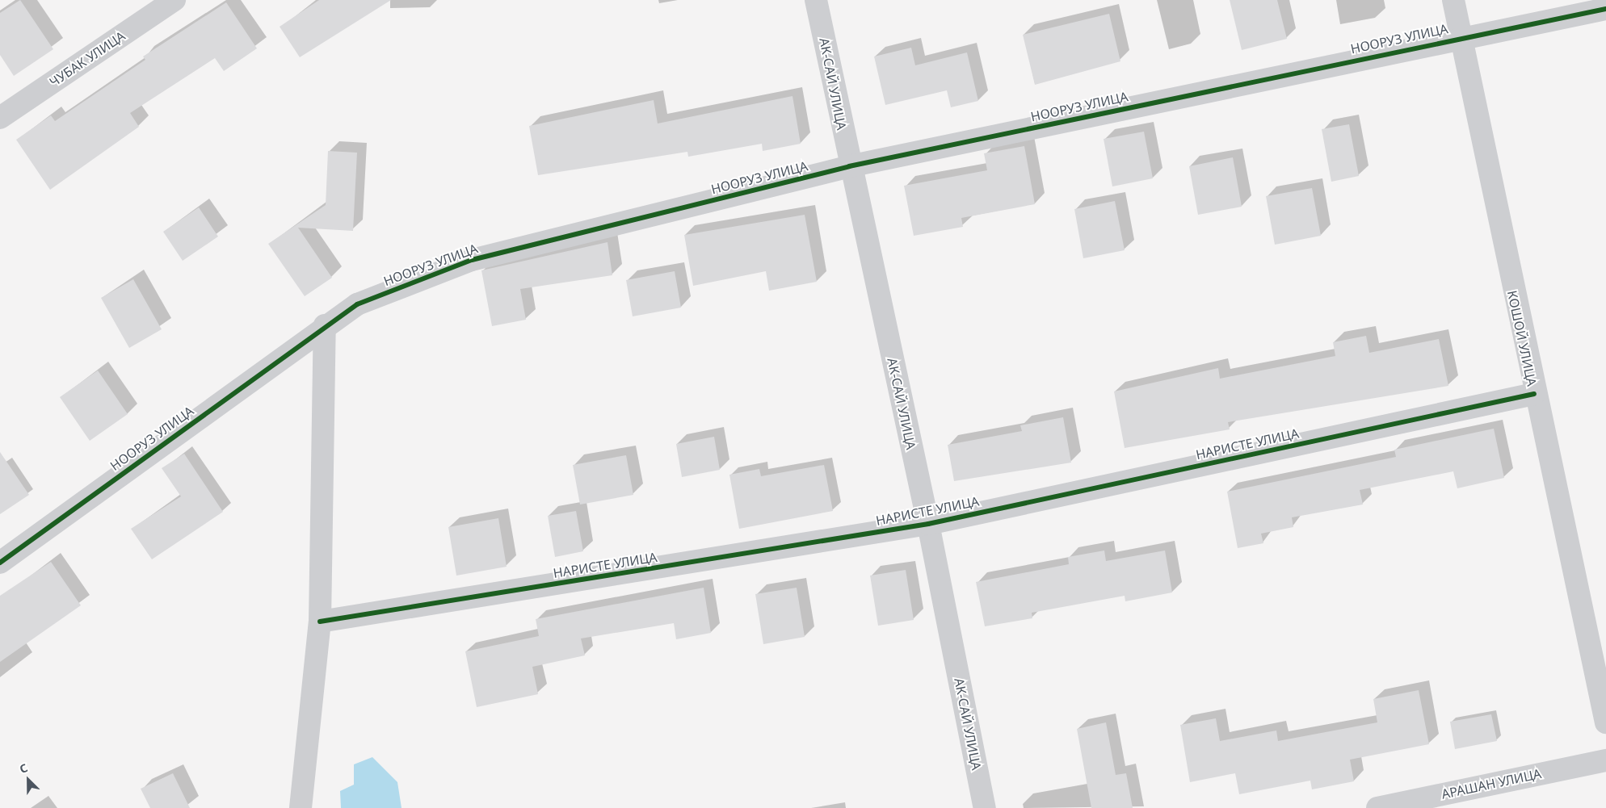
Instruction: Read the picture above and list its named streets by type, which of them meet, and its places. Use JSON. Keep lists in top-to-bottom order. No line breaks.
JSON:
{"streets":{"street":["НООРУЗ УЛИЦА","ЧУБАК УЛИЦА","АК-САЙ УЛИЦА","КОШОЙ УЛИЦА","НАРИСТЕ УЛИЦА","АРАШАН УЛИЦА"]},"crossings":[["НООРУЗ УЛИЦА","АК-САЙ УЛИЦА"],["НООРУЗ УЛИЦА","КОШОЙ УЛИЦА"],["АК-САЙ УЛИЦА","НАРИСТЕ УЛИЦА"],["КОШОЙ УЛИЦА","НАРИСТЕ УЛИЦА"]],"north":"top left"}
